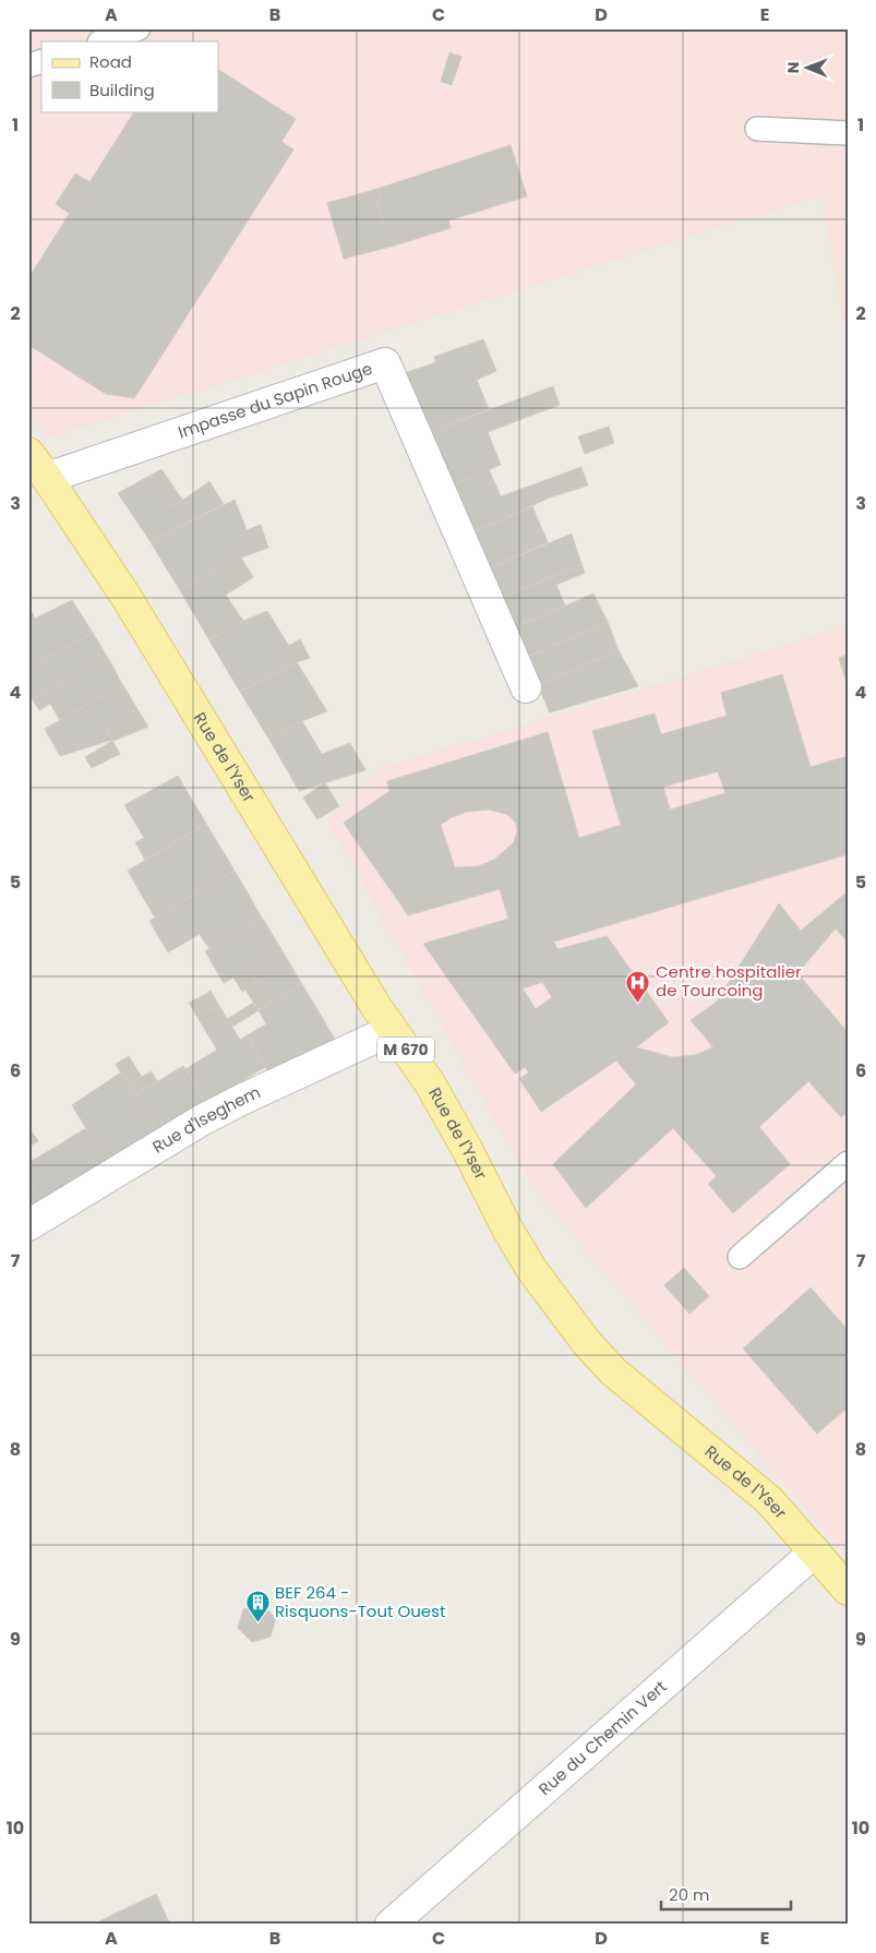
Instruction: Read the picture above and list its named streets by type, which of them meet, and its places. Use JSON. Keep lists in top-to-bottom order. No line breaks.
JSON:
{"streets":{"main road":["Rue de l'Yser","M 670"],"street":["Impasse du Sapin Rouge","Rue d'Iseghem","Rue du Chemin Vert"]},"crossings":[["Impasse du Sapin Rouge","Rue de l'Yser"],["Rue de l'Yser","Rue d'Iseghem"],["Rue de l'Yser","Rue du Chemin Vert"]],"places":{"hospital":["Centre hospitalier de Tourcoing"],"building":["BEF 264 - Risquons-Tout Ouest"]},"legend":["Road","Building"],"scale_bar":"20 m","north":"left","grid":{"columns":["A","B","C","D","E"],"rows":["1","2","3","4","5","6","7","8","9","10"]}}
